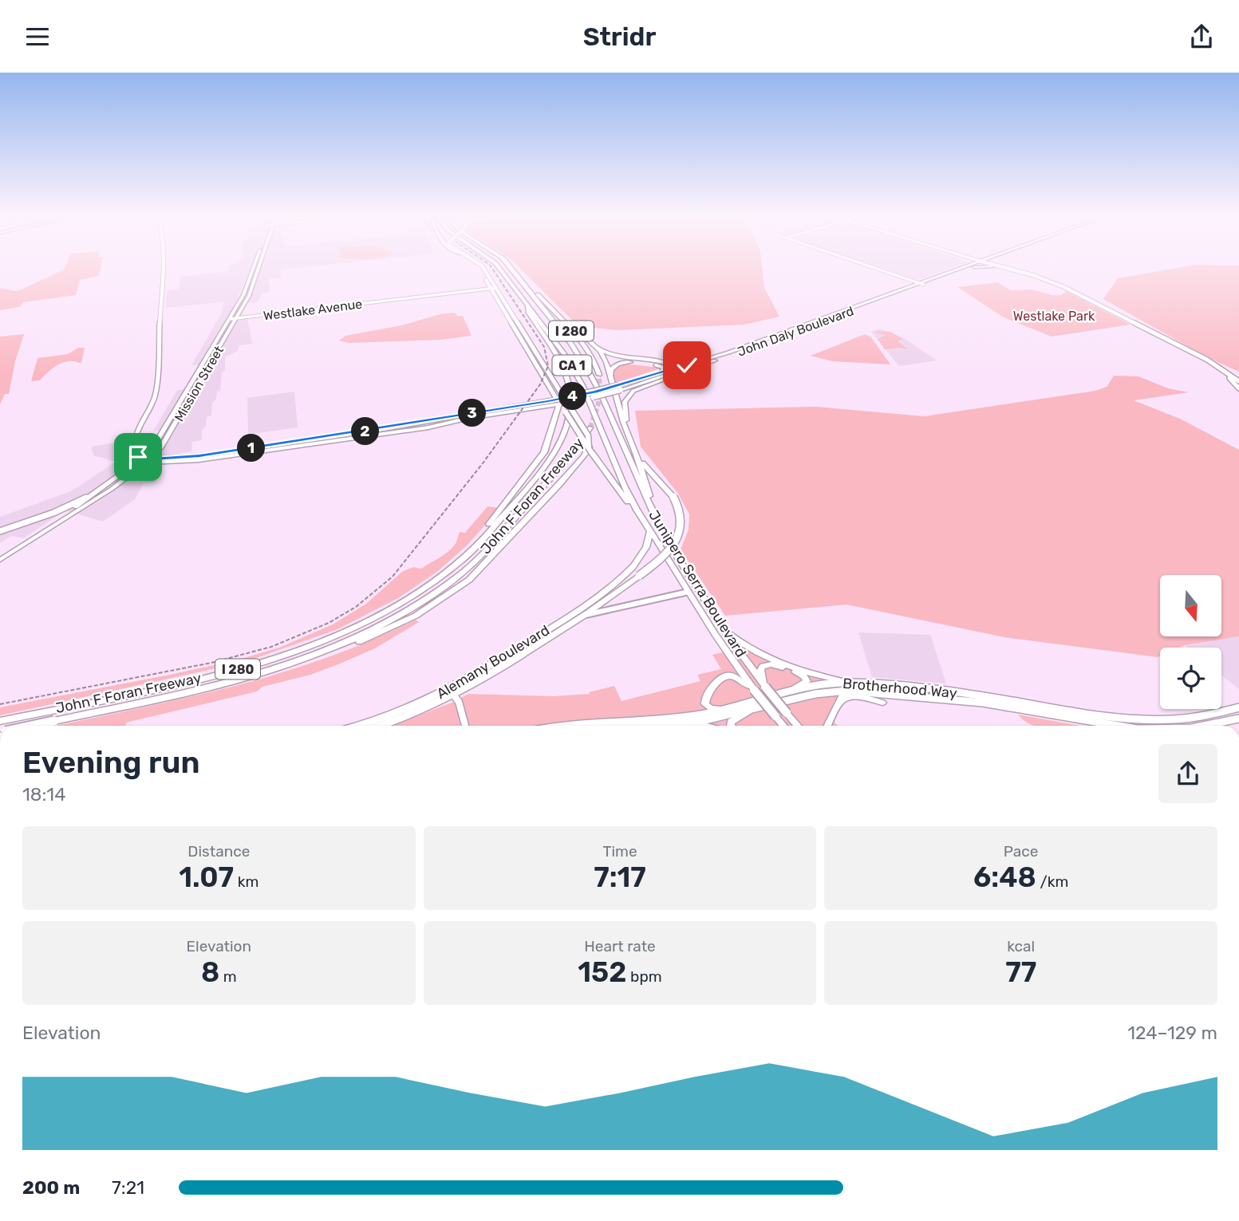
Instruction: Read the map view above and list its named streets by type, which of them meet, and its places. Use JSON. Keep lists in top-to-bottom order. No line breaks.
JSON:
{"streets":{"highway":["I 280","CA 1","John F Foran Freeway","Junipero Serra Boulevard"],"main road":["John Daly Boulevard","Mission Street","Alemany Boulevard","Brotherhood Way"],"street":["Westlake Avenue"]},"crossings":[["Westlake Avenue","Mission Street"],["John Daly Boulevard","Mission Street"],["John F Foran Freeway","Junipero Serra Boulevard"]],"parks":["Westlake Park"],"north":"bottom","page":{"header":"Stridr","pins":["4","3","2","1"],"heading":["Evening run","18:14"],"stats":[["Distance","1.07 km"],["Time","7:17"],["Pace","6:48 /km"],["Elevation","8 m"],["Heart rate","152 bpm"],["kcal","77"]],"chart":["Elevation","124–129 m"],"list":[{"name":"200 m","note":"7:21"}]}}
